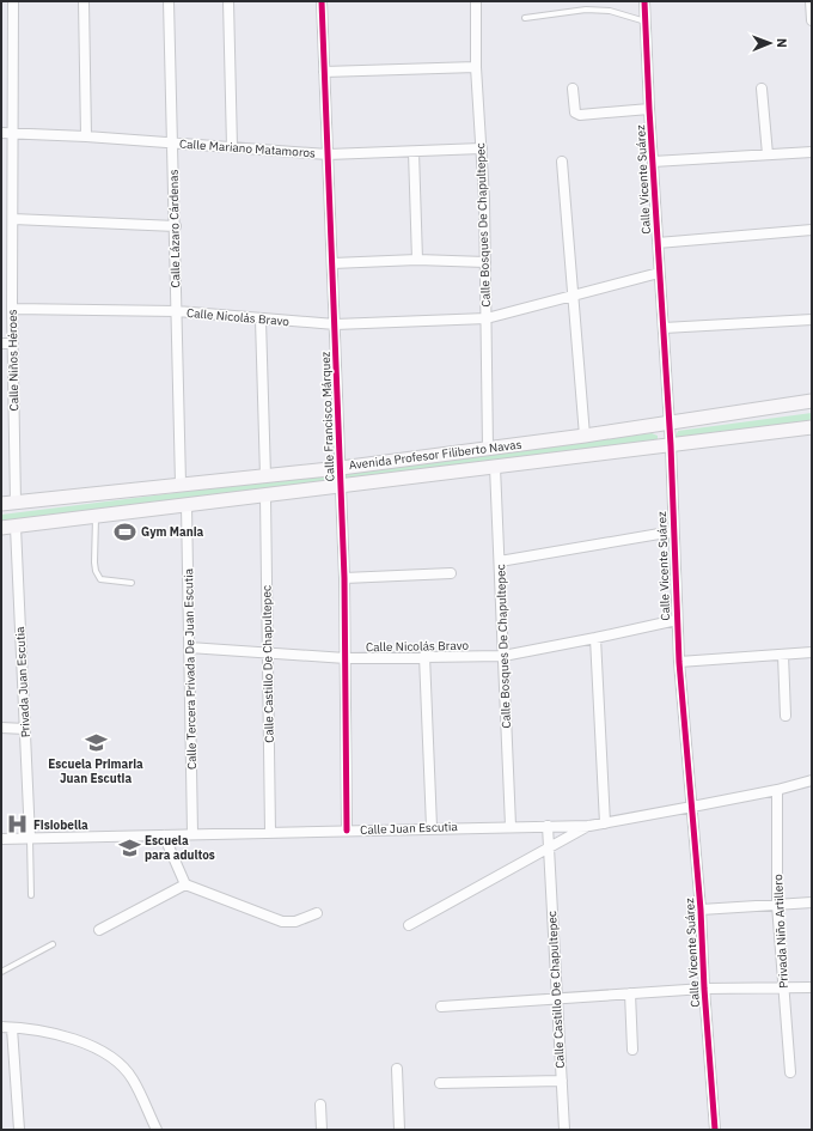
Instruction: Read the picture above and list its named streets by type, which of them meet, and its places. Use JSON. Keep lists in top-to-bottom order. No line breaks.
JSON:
{"streets":{"main road":["Avenida Profesor Filiberto Navas"],"street":["Calle Mariano Matamoros","Calle Vicente Suárez","Calle Bosques De Chapultepec","Calle Lázaro Cárdenas","Calle Nicolás Bravo","Calle Niños Héroes","Calle Francisco Márquez","Calle Castillo De Chapultepec","Calle Tercera Privada De Juan Escutia","Privada Juan Escutia","Calle Juan Escutia","Privada Niño Artillero"]},"crossings":[["Calle Mariano Matamoros","Calle Bosques De Chapultepec"],["Calle Mariano Matamoros","Calle Lázaro Cárdenas"],["Calle Mariano Matamoros","Calle Niños Héroes"],["Calle Mariano Matamoros","Calle Francisco Márquez"],["Calle Vicente Suárez","Calle Nicolás Bravo"],["Calle Vicente Suárez","Avenida Profesor Filiberto Navas"],["Calle Vicente Suárez","Calle Juan Escutia"],["Calle Bosques De Chapultepec","Calle Nicolás Bravo"],["Calle Bosques De Chapultepec","Avenida Profesor Filiberto Navas"],["Calle Bosques De Chapultepec","Calle Juan Escutia"],["Calle Lázaro Cárdenas","Calle Nicolás Bravo"],["Calle Lázaro Cárdenas","Avenida Profesor Filiberto Navas"],["Calle Nicolás Bravo","Calle Niños Héroes"],["Calle Nicolás Bravo","Calle Francisco Márquez"],["Calle Nicolás Bravo","Calle Castillo De Chapultepec"],["Calle Nicolás Bravo","Calle Tercera Privada De Juan Escutia"],["Calle Niños Héroes","Avenida Profesor Filiberto Navas"],["Calle Francisco Márquez","Avenida Profesor Filiberto Navas"],["Calle Francisco Márquez","Calle Juan Escutia"],["Avenida Profesor Filiberto Navas","Calle Castillo De Chapultepec"],["Avenida Profesor Filiberto Navas","Calle Tercera Privada De Juan Escutia"],["Avenida Profesor Filiberto Navas","Privada Juan Escutia"],["Calle Castillo De Chapultepec","Calle Juan Escutia"],["Calle Tercera Privada De Juan Escutia","Calle Juan Escutia"],["Privada Juan Escutia","Calle Juan Escutia"],["Calle Juan Escutia","Privada Niño Artillero"]],"places":{"sports":["Gym Mania"],"school or university":["Escuela Primaria Juan Escutia","Escuela para adultos"],"hospital":["Fisiobella"]},"north":"right"}
